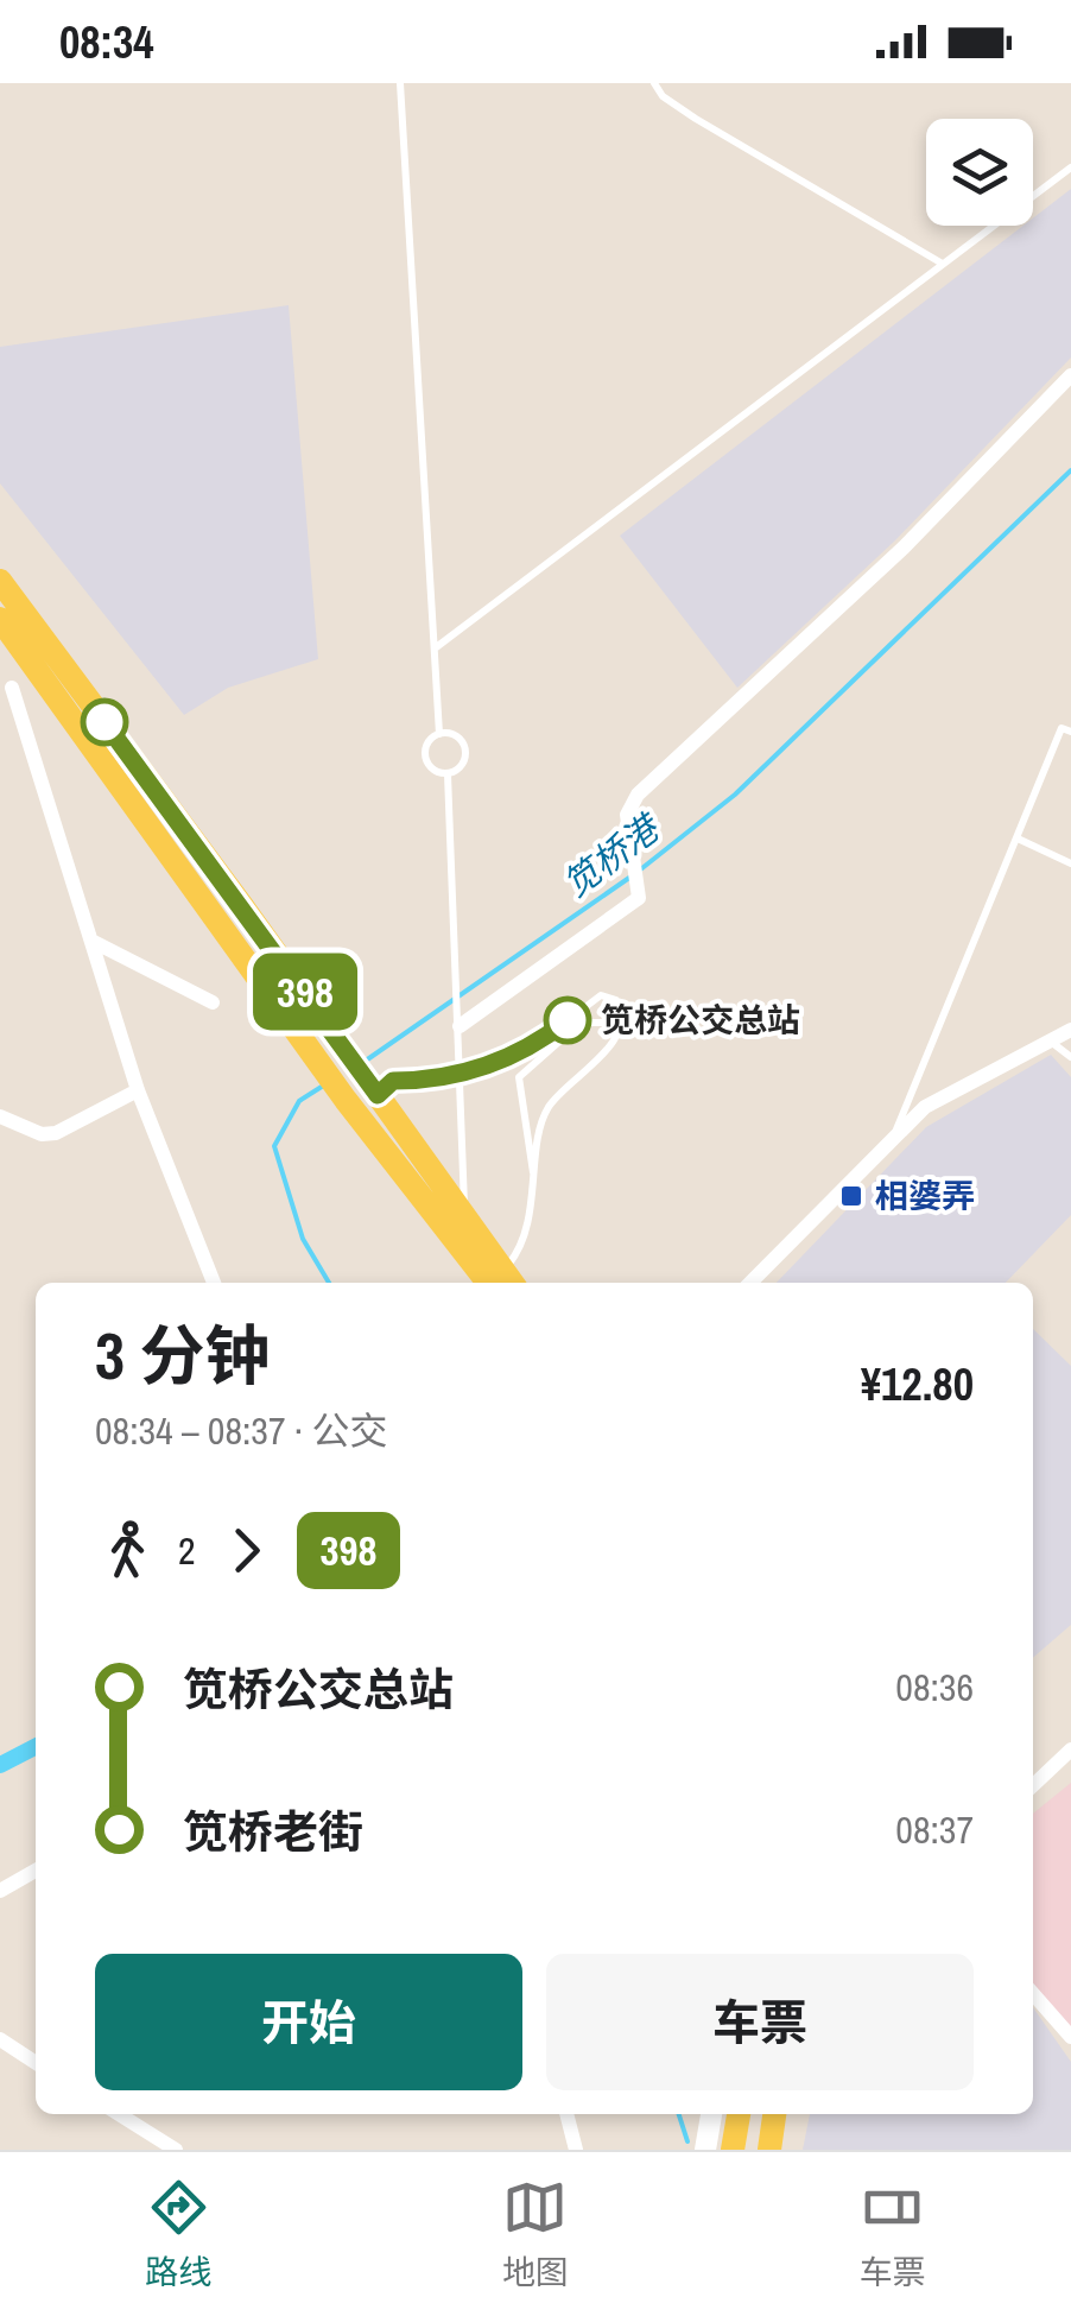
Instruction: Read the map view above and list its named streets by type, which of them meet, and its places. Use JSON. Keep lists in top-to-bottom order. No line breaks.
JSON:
{"water":["笕桥港"],"places":{"other":["笕桥公交总站"],"transit":["相婆弄"]},"lines":["bus line 398"],"page":{"status":"08:34","on_map":"398","heading":["3 分钟","08:34 – 08:37 · 公交","¥12.80"],"legs":["2","398"],"list":[{"name":"笕桥公交总站","value":"08:36"},{"name":"笕桥老街","value":"08:37"}],"buttons":["开始","车票"],"tabs":["路线","地图","车票"]}}
